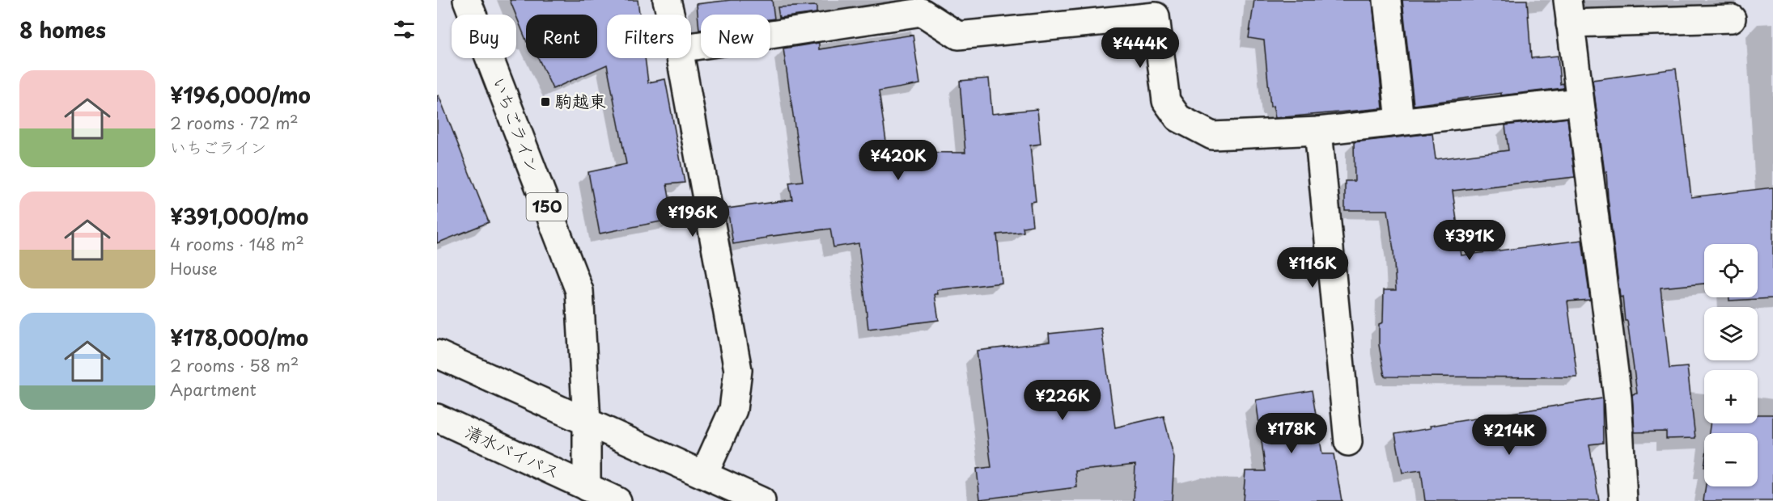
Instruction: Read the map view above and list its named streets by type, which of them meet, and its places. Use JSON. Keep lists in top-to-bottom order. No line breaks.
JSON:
{"streets":{"main road":["いちごライン","150","清水バイパス"]},"crossings":[["いちごライン","清水バイパス"]],"places":{"transit":["駒越東"]},"page":{"heading":"8 homes","chip":["Buy","Rent","Filters","New"],"price":["¥444K","¥420K","¥196K","¥391K","¥116K","¥226K","¥178K","¥214K"],"list":[{"name":"¥196,000/mo","note":"2 rooms · 72 m² · いちごライン"},{"name":"¥391,000/mo","note":"4 rooms · 148 m² · House"},{"name":"¥178,000/mo","note":"2 rooms · 58 m² · Apartment"}],"map_buttons":["+","−"]}}
